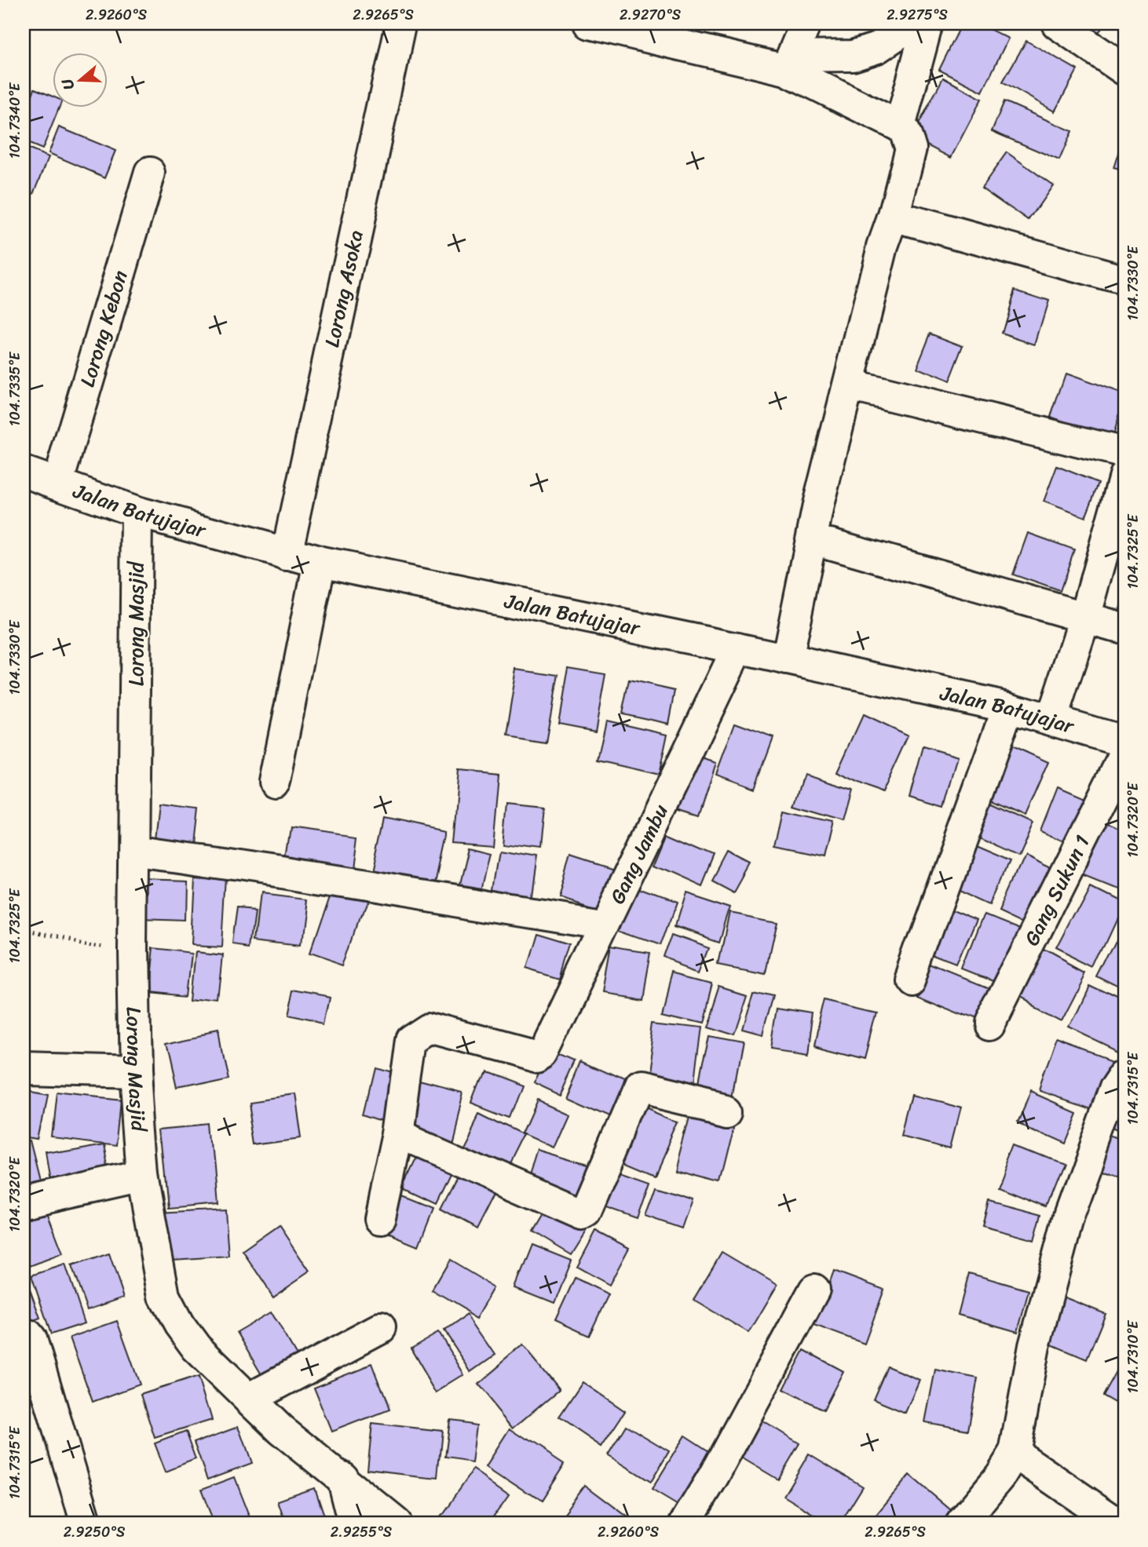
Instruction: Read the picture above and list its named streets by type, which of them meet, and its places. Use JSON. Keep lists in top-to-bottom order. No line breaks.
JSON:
{"streets":{"street":["Lorong Asoka","Lorong Kebon","Jalan Batujajar","Lorong Masjid","Gang Jambu","Gang Sukun 1"]},"crossings":[["Lorong Asoka","Jalan Batujajar"],["Lorong Kebon","Jalan Batujajar"],["Jalan Batujajar","Lorong Masjid"],["Jalan Batujajar","Gang Jambu"]],"north":"left","coordinates":["2.9260°S","2.9265°S","2.9270°S","2.9275°S","104.7340°E","104.7330°E","104.7335°E","104.7325°E","104.7320°E","104.7315°E","104.7310°E","2.9250°S","2.9255°S"]}
